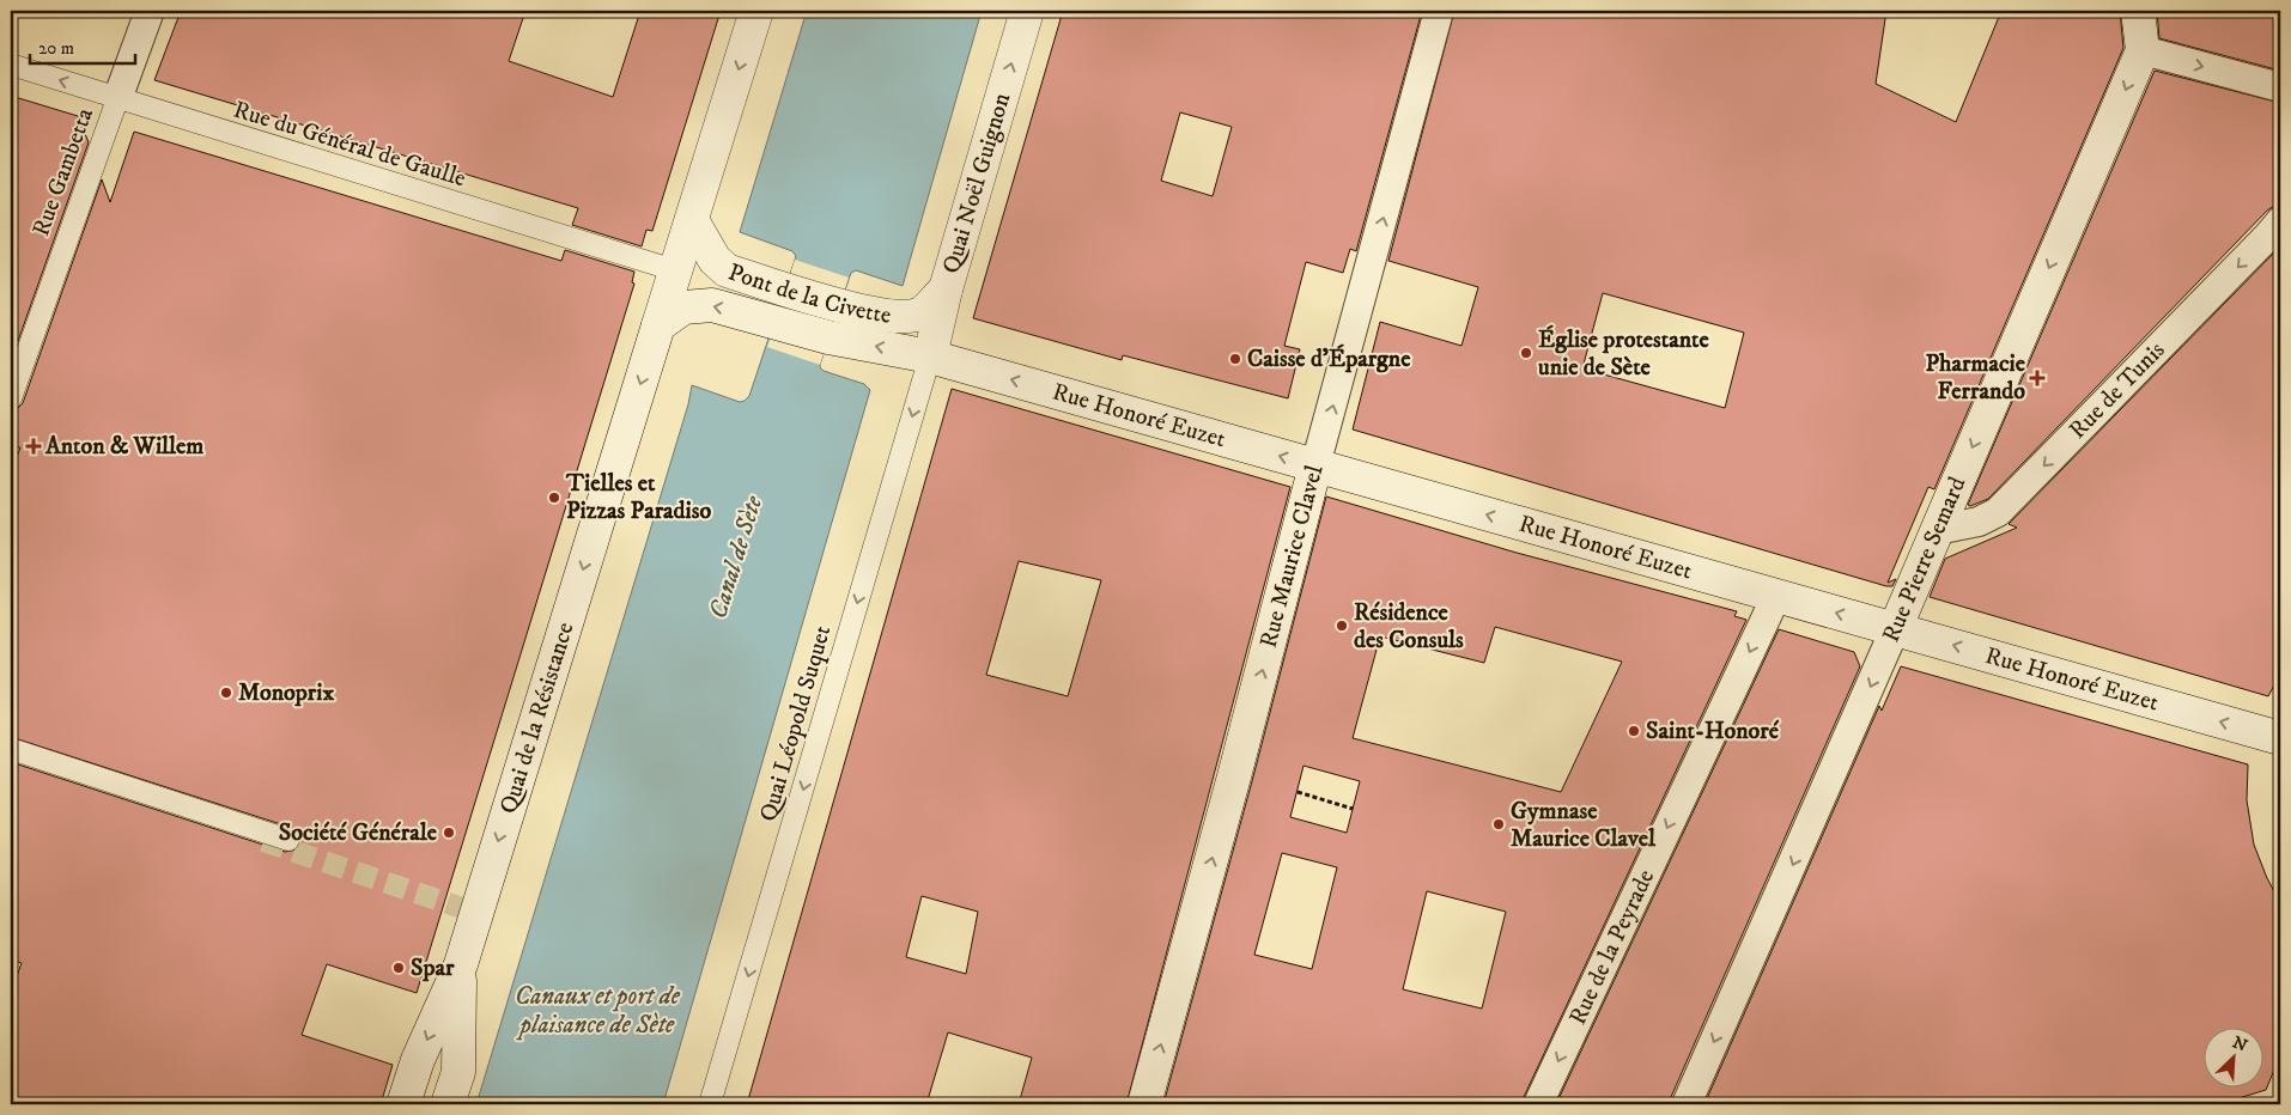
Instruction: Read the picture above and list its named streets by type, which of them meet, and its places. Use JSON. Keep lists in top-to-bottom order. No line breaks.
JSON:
{"streets":{"main road":["Quai Noël Guignon","Pont de la Civette","Rue Honoré Euzet","Rue Maurice Clavel","Rue Pierre Semard","Quai de la Résistance"],"street":["Rue du Général de Gaulle","Rue Gambetta","Rue de Tunis","Quai Léopold Suquet","Rue de la Peyrade"]},"crossings":[["Rue du Général de Gaulle","Rue Gambetta"],["Rue du Général de Gaulle","Quai de la Résistance"],["Quai Noël Guignon","Pont de la Civette"],["Quai Noël Guignon","Rue Honoré Euzet"],["Quai Noël Guignon","Quai Léopold Suquet"],["Pont de la Civette","Rue Honoré Euzet"],["Pont de la Civette","Quai de la Résistance"],["Pont de la Civette","Quai Léopold Suquet"],["Rue de Tunis","Rue Pierre Semard"],["Rue Honoré Euzet","Rue Maurice Clavel"],["Rue Honoré Euzet","Rue Pierre Semard"],["Rue Honoré Euzet","Quai Léopold Suquet"],["Rue Honoré Euzet","Rue de la Peyrade"]],"one_way":["Quai Noël Guignon","Pont de la Civette","Rue de Tunis","Rue Honoré Euzet","Rue Maurice Clavel","Rue Pierre Semard","Quai de la Résistance","Quai Léopold Suquet","Rue de la Peyrade"],"water":["Canal de Sète","Canaux et port de plaisance de Sète"],"places":{"other":["Église protestante unie de Sète","Caisse d'Épargne","Tielles et Pizzas Paradiso","Résidence des Consuls","Monoprix","Saint-Honoré","Gymnase Maurice Clavel","Société Générale","Spar"],"health":["Pharmacie Ferrando","Anton & Willem"]},"scale_bar":"20 m","north":"top right"}
